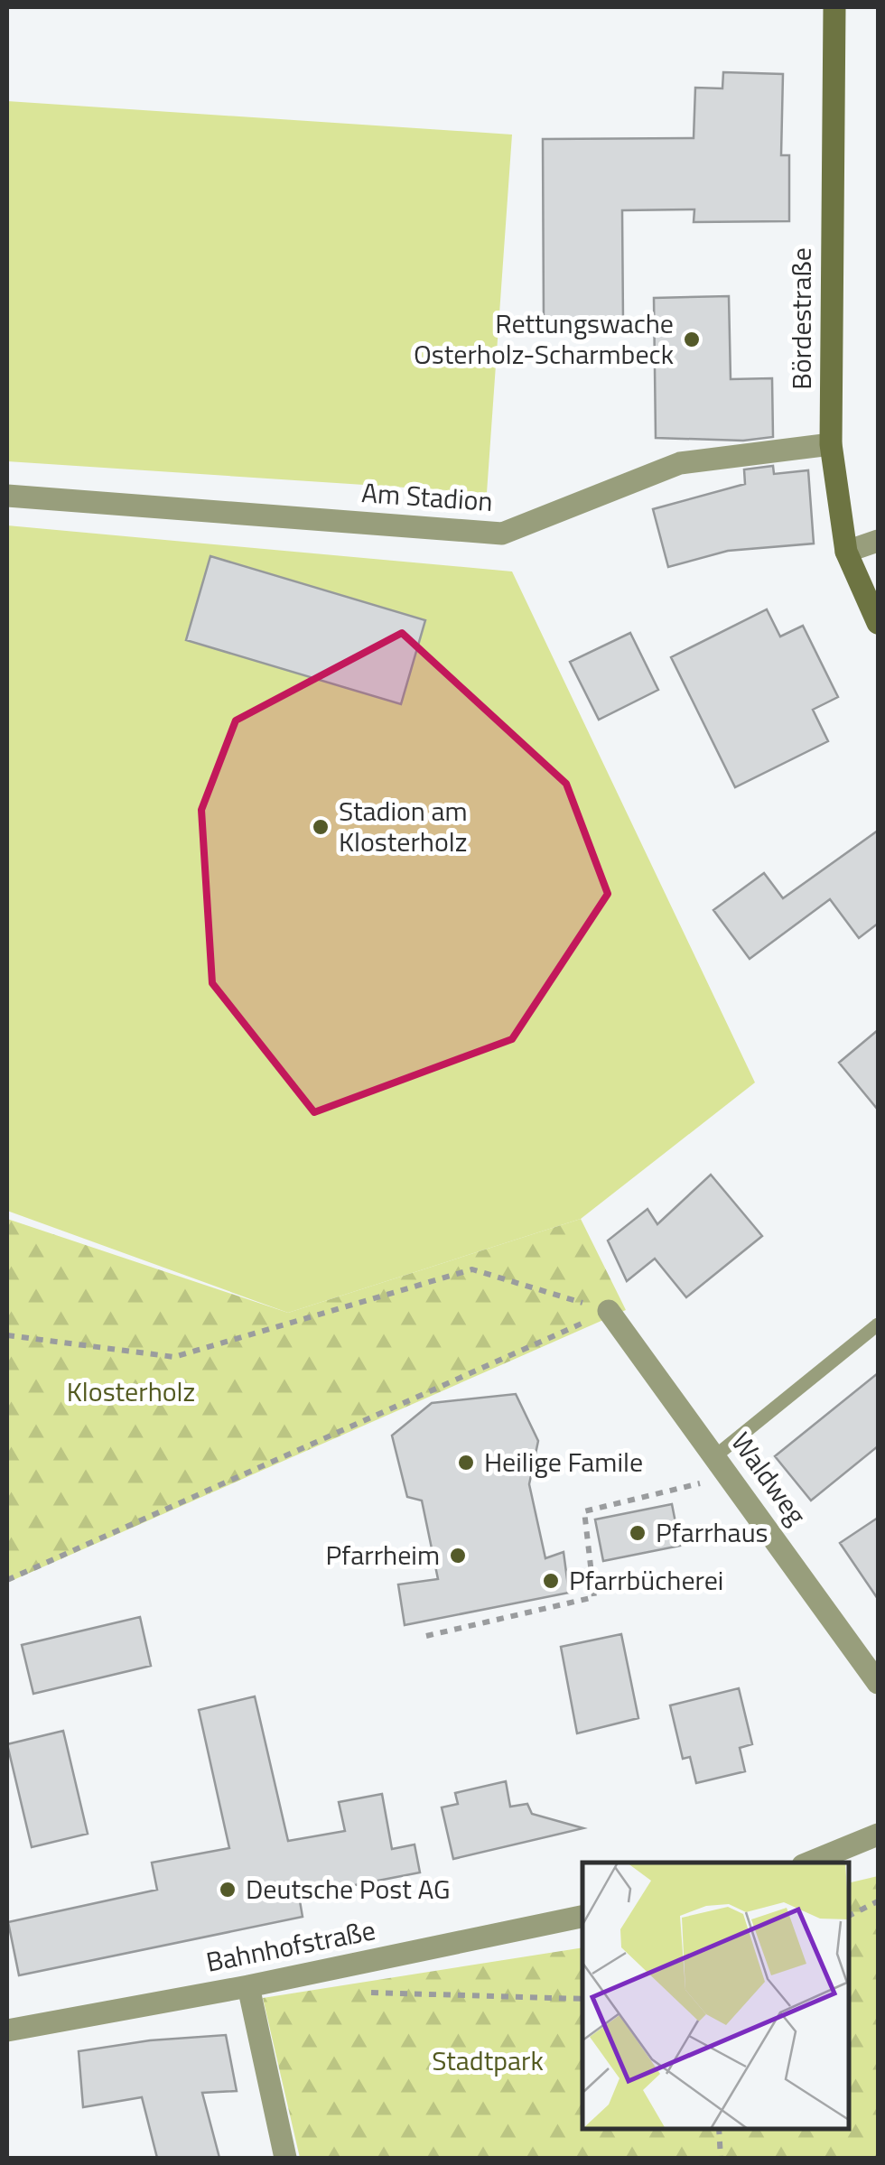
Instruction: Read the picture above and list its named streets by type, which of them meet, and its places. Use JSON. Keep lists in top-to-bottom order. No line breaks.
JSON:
{"streets":{"street":["Bördestraße","Am Stadion","Waldweg","Bahnhofstraße"]},"crossings":[["Bördestraße","Am Stadion"]],"parks":["Klosterholz","Stadtpark"],"places":["Rettungswache Osterholz-Scharmbeck","Stadion am Klosterholz","Heilige Famile","Pfarrhaus","Pfarrheim","Pfarrbücherei","Deutsche Post AG"]}
